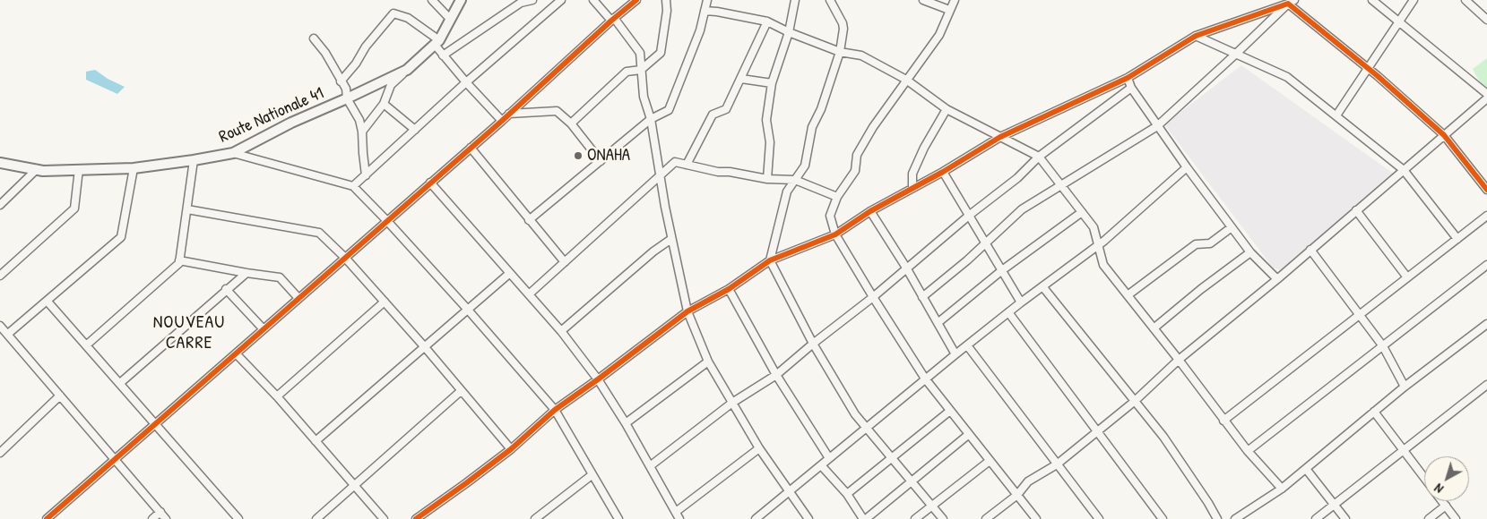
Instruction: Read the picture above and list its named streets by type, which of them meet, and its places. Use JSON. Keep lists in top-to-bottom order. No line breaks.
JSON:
{"streets":{"street":["Route Nationale 41"]},"districts":["NOUVEAU CARRE"],"places":["ONAHA"],"north":"bottom left"}
